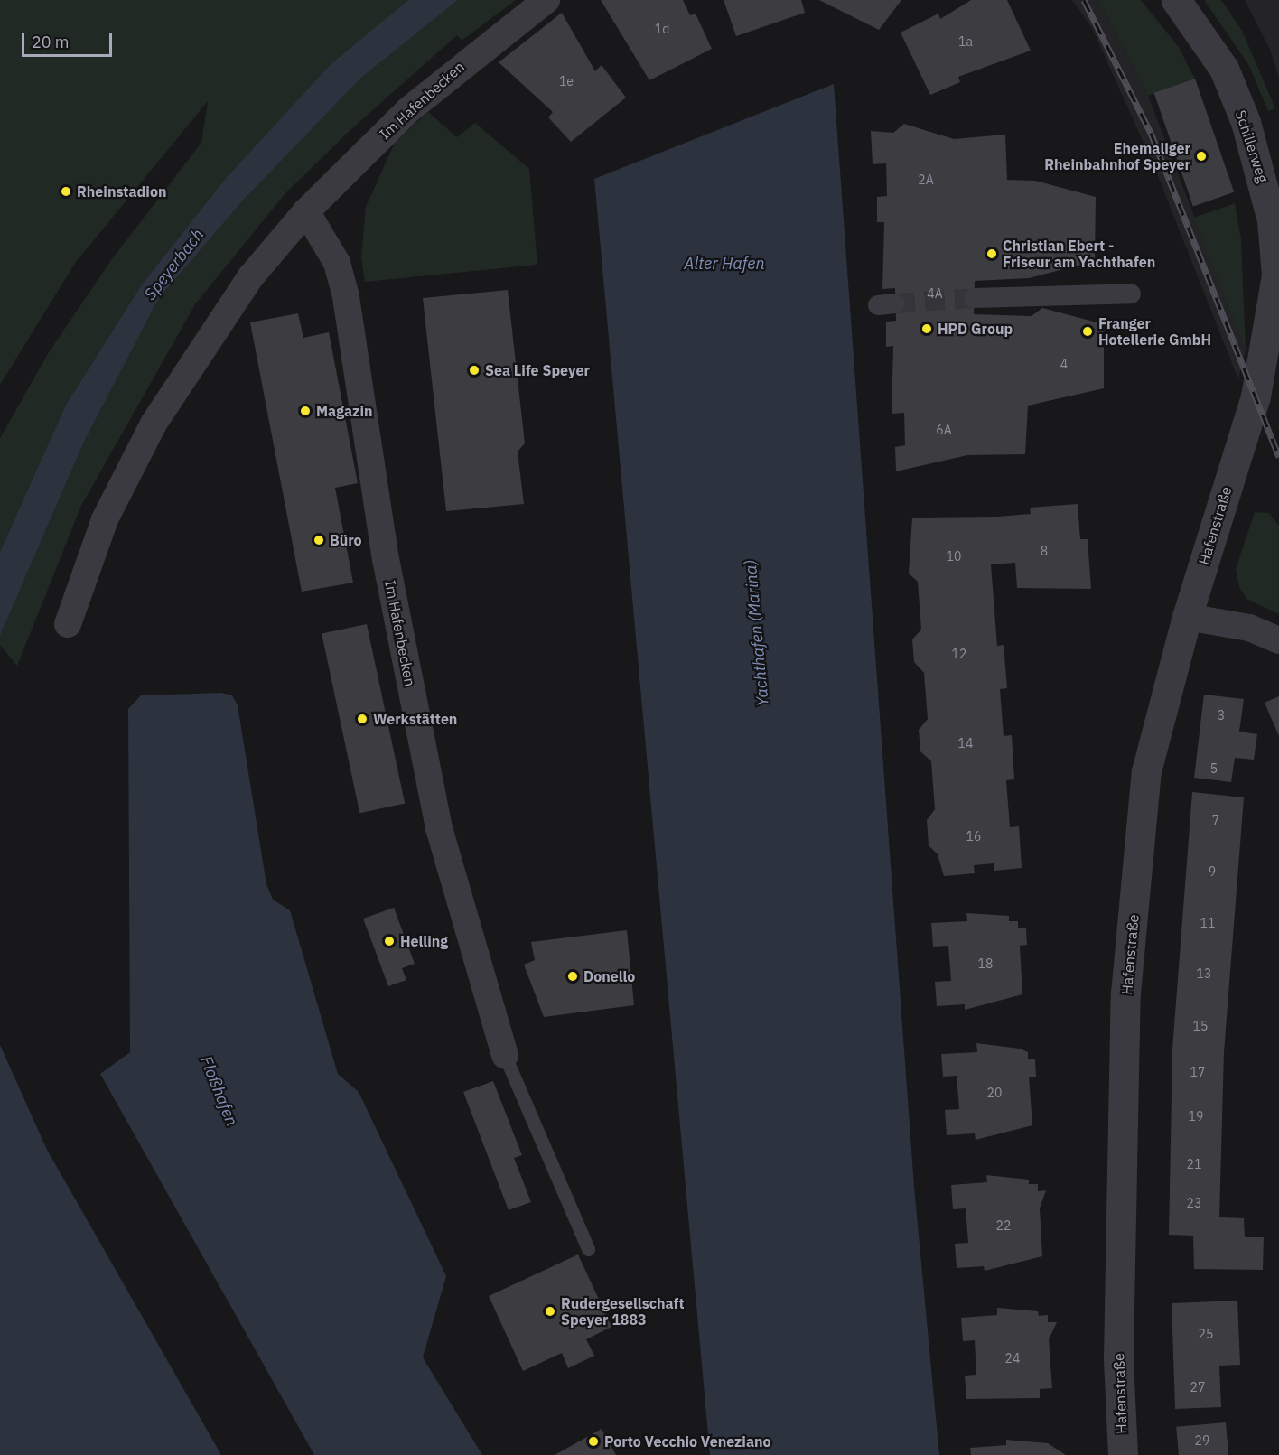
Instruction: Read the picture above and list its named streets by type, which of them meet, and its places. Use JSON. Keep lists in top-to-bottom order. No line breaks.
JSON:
{"streets":{"street":["Im Hafenbecken","Schillerweg","Hafenstraße"]},"crossings":[["Schillerweg","Hafenstraße"]],"water":["Alter Hafen","Speyerbach","Yachthafen (Marina)","Floßhafen"],"places":["Ehemaliger Rheinbahnhof Speyer","Rheinstadion","Christian Ebert - Friseur am Yachthafen","HPD Group","Franger Hotellerie GmbH","Sea Life Speyer","Magazin","Büro","Werkstätten","Helling","Donello","Rudergesellschaft Speyer 1883","Porto Vecchio Veneziano"],"house_numbers":["1d","1a","1e","2A","4A","4","6A","8","10","12","3","14","5","7","16","9","11","18","13","15","17","20","19","21","23","22","25","24","27","29"],"scale_bar":"20 m"}
